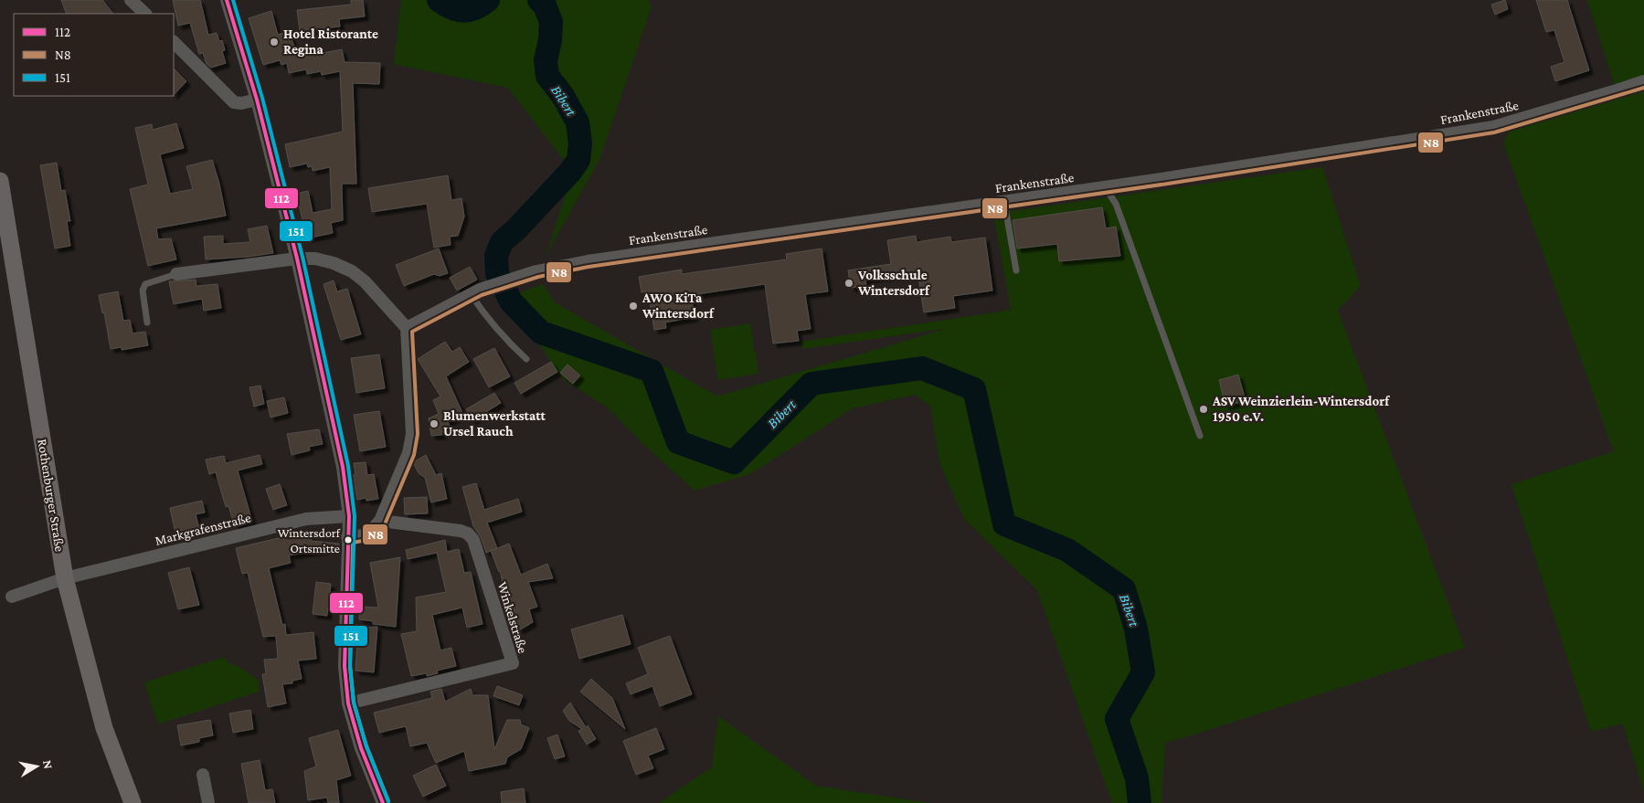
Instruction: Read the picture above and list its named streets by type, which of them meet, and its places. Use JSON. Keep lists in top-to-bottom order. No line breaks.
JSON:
{"streets":{"main road":["Rothenburger Straße"],"street":["Frankenstraße","Markgrafenstraße","Winkelstraße"]},"crossings":[["Rothenburger Straße","Markgrafenstraße"]],"water":["Bibert"],"places":["Hotel Ristorante Regina","Volksschule Wintersdorf","AWO KiTa Wintersdorf","ASV Weinzierlein-Wintersdorf 1950 e.V.","Blumenwerkstatt Ursel Rauch","Wintersdorf Ortsmitte"],"lines":["transit line 112","transit line 151","transit line N8"],"legend":["112","N8","151"],"north":"right"}
